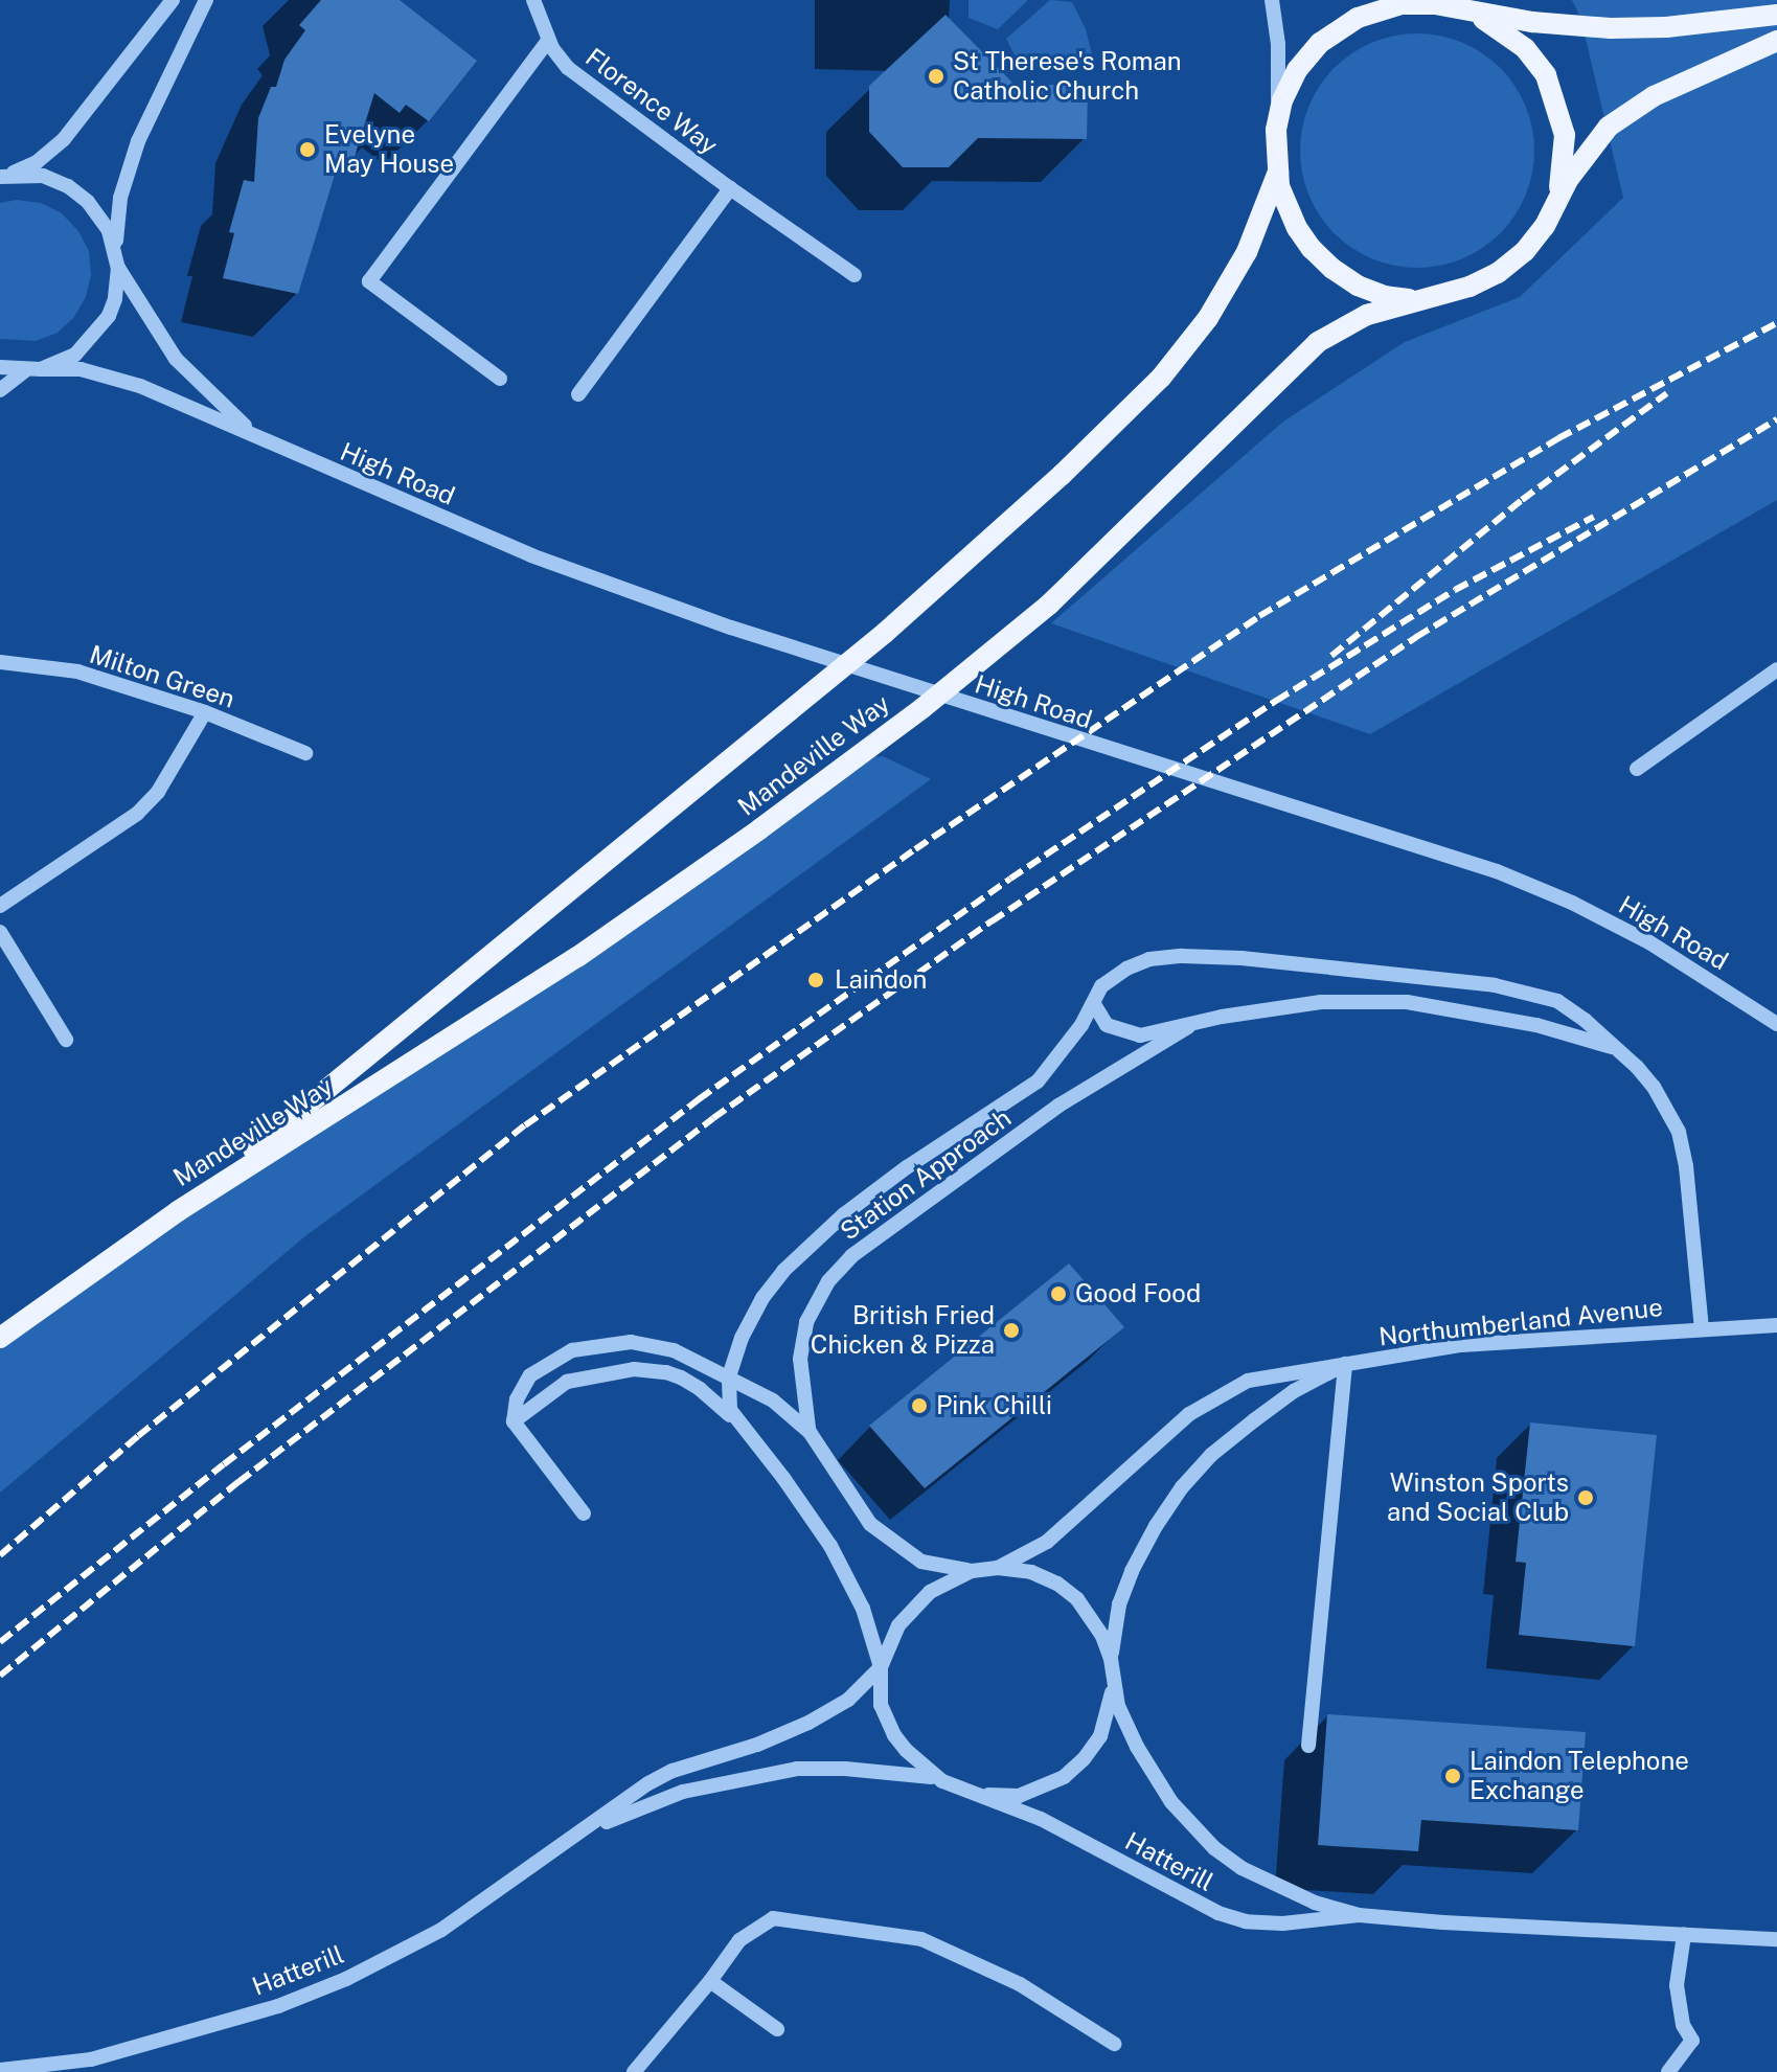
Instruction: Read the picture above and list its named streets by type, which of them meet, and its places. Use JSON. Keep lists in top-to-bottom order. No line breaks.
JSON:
{"streets":{"main road":["Mandeville Way"],"street":["Florence Way","High Road","Milton Green","Station Approach","Northumberland Avenue","Hatterill"]},"crossings":[["Station Approach","Northumberland Avenue"],["Station Approach","Hatterill"],["Northumberland Avenue","Hatterill"]],"places":["St Therese's Roman Catholic Church","Evelyne May House","Laindon","Good Food","British Fried Chicken & Pizza","Pink Chilli","Winston Sports and Social Club","Laindon Telephone Exchange"]}
